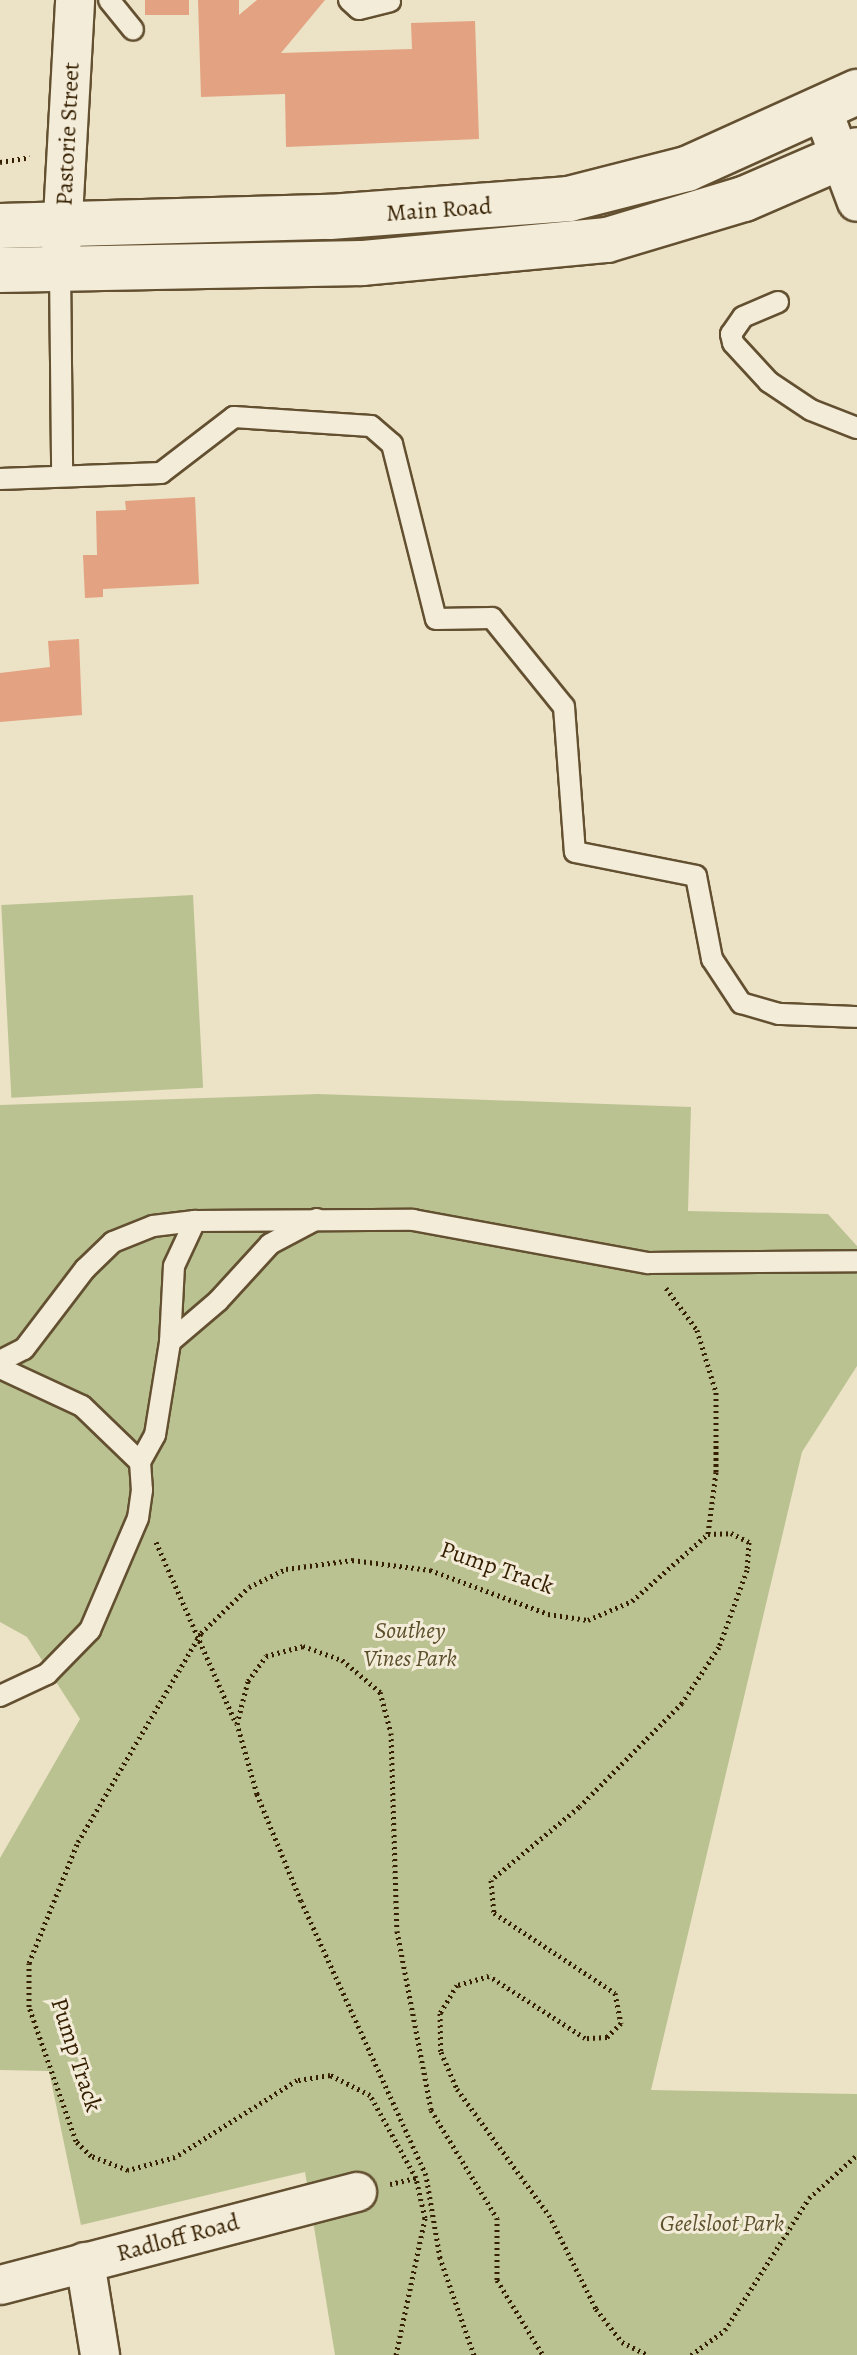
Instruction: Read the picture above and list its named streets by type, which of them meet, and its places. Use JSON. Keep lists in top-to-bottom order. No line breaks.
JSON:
{"streets":{"main road":["Main Road"],"street":["Pastorie Street","Radloff Road"],"path":["Pump Track"]},"crossings":[["Pastorie Street","Main Road"]],"parks":["Southey Vines Park","Geelsloot Park"]}
